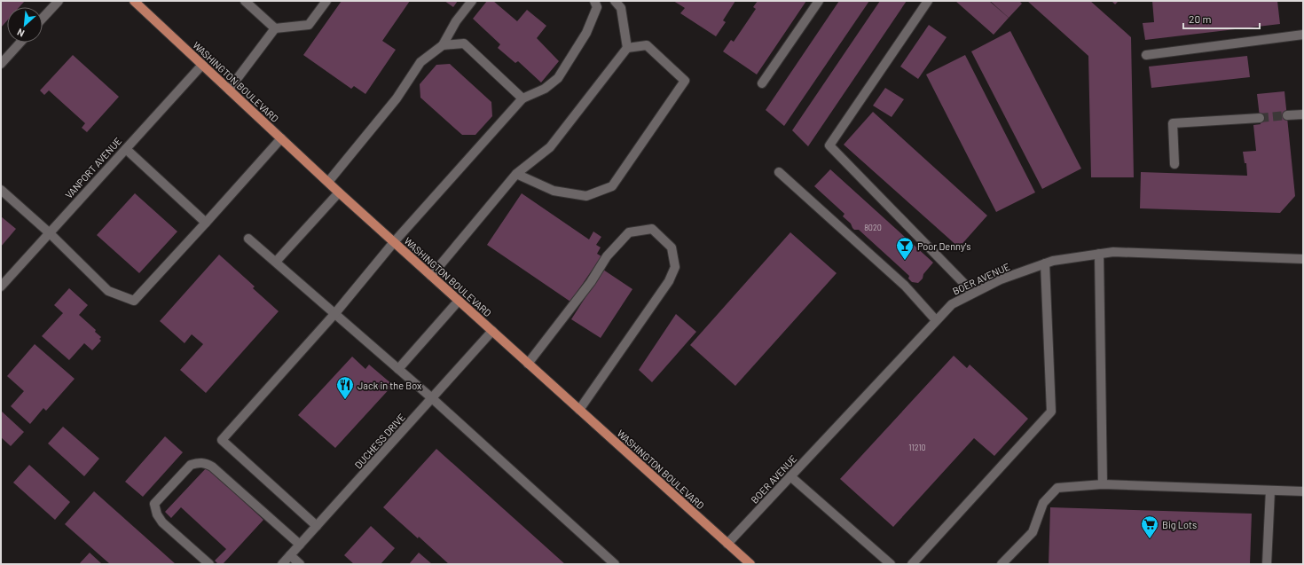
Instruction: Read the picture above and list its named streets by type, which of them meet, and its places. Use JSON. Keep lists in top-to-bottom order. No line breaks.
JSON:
{"streets":{"main road":["WASHINGTON BOULEVARD"],"street":["VANPORT AVENUE","BOER AVENUE","DUCHESS DRIVE"]},"crossings":[["WASHINGTON BOULEVARD","VANPORT AVENUE"],["WASHINGTON BOULEVARD","BOER AVENUE"],["WASHINGTON BOULEVARD","DUCHESS DRIVE"]],"places":{"bar":["Poor Denny's"],"restaurant":["Jack in the Box"],"supermarket":["Big Lots"]},"house_numbers":["8020","11210"],"scale_bar":"20 m","north":"bottom left"}
